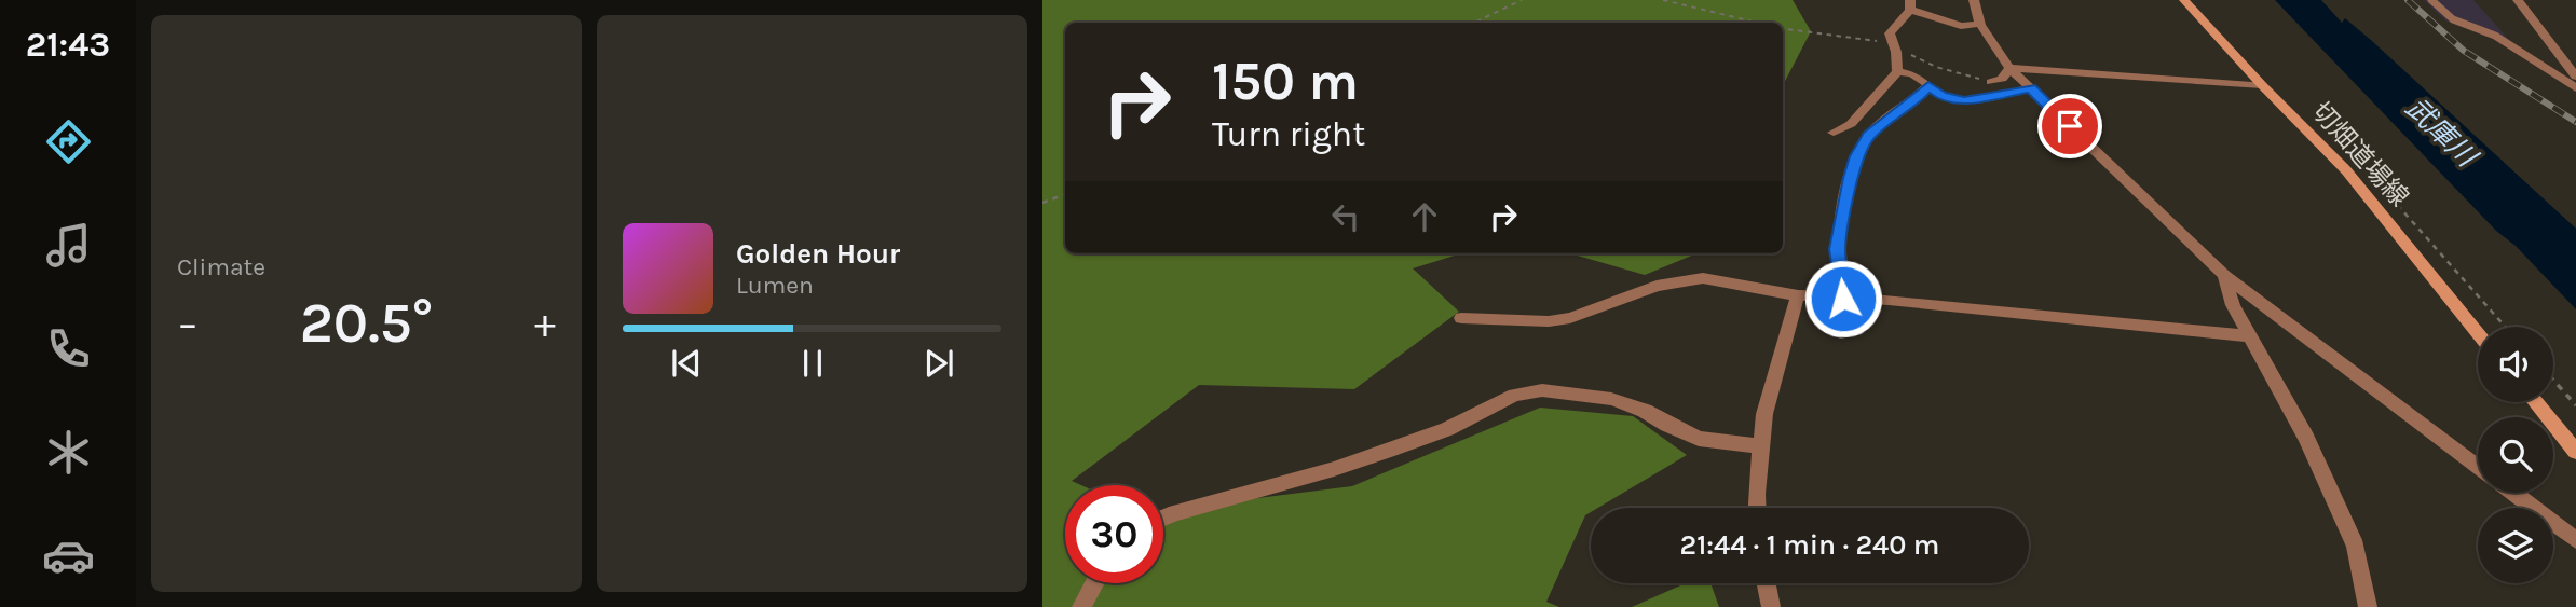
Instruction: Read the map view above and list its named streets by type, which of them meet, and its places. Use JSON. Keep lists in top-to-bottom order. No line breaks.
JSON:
{"streets":{"main road":["切畑道場線"]},"water":["武庫川"],"page":{"tabs":"21:43","tile":"Climate","turn":["150 m","Turn right"],"song":["Golden Hour","Lumen"],"heat":["−","20.5°","+"],"limit":"30","trip":"21:44 · 1 min · 240 m"}}
